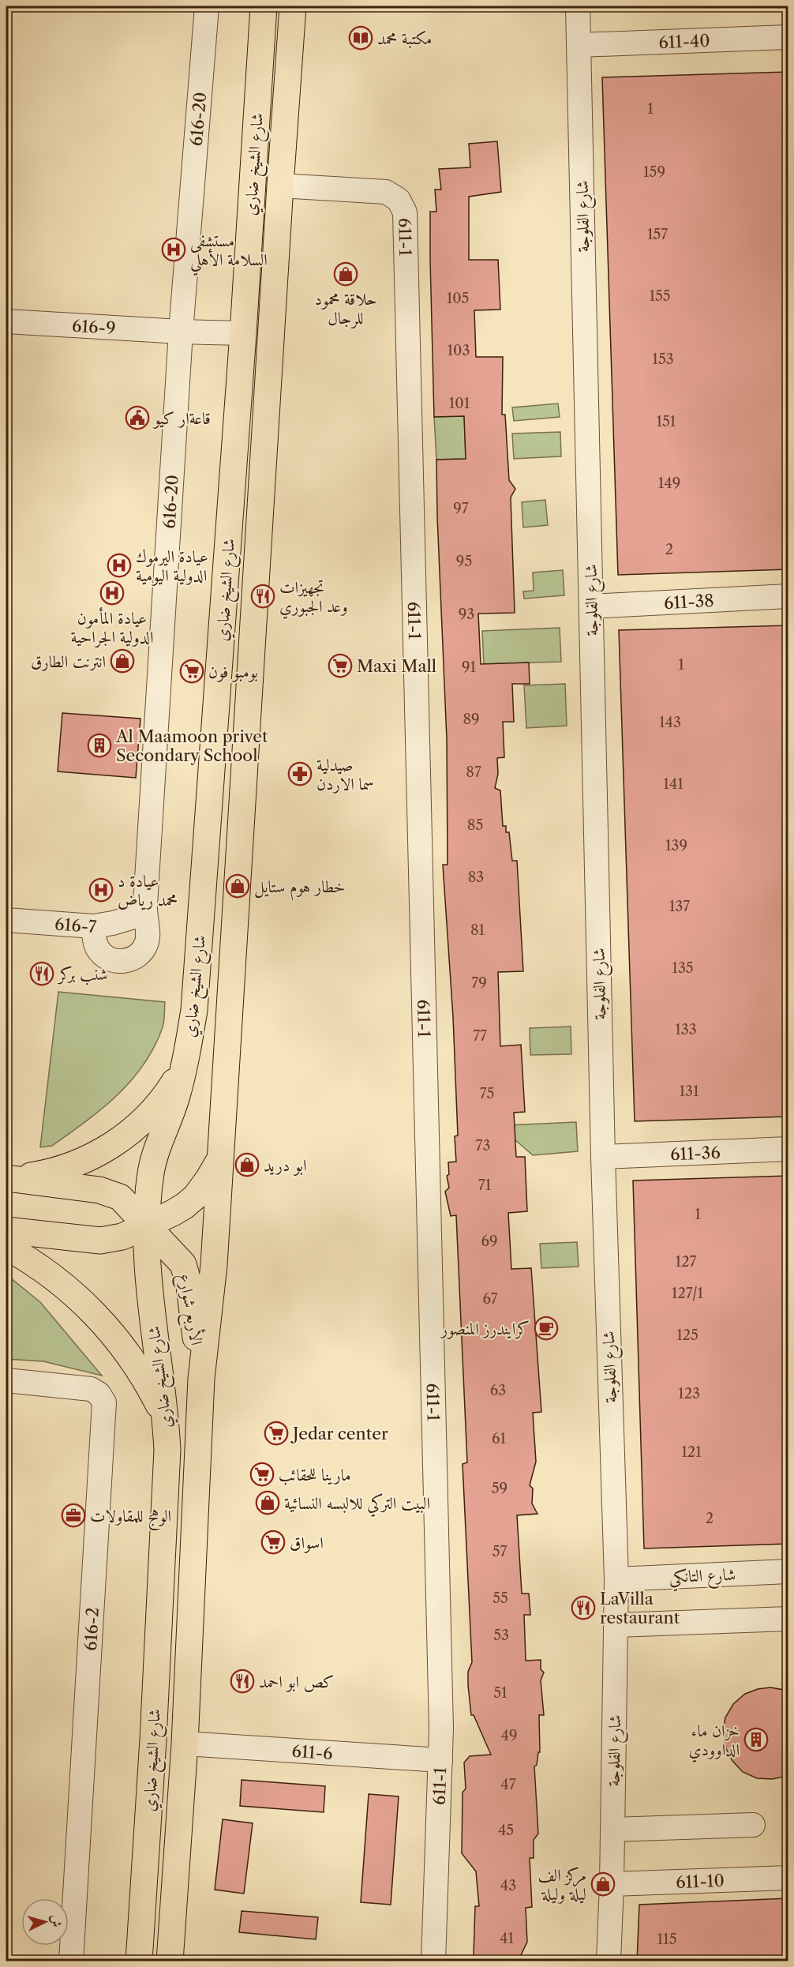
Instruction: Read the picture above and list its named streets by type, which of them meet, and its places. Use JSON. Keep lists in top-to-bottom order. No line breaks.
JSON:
{"streets":{"main road":["شارع الشيخ ضاري","الأربع شوارع"],"street":["611-40","616-20","شارع الفلوجة","611-1","616-9","611-38","616-7","611-36","شارع التانكي","616-2","611-6","611-10"]},"crossings":[["611-40","شارع الفلوجة"],["616-20","616-9"],["616-20","616-7"],["شارع الشيخ ضاري","611-1"],["شارع الشيخ ضاري","616-9"],["شارع الشيخ ضاري","الأربع شوارع"],["شارع الشيخ ضاري","611-6"],["شارع الفلوجة","611-38"],["شارع الفلوجة","611-36"],["شارع الفلوجة","شارع التانكي"],["شارع الفلوجة","611-10"],["611-1","611-6"]],"places":{"library":["مكتبة محمد"],"hospital":["مستشفى السلامة الأهلي","عيادة اليرموك الدولية اليومية","عيادة المأمون الدولية الجراحية","عيادة د محمد رياض"],"shop":["حلاقة محمود للرجال","انترنت الطارق","خطار هوم ستايل","ابو دريد","البيت التركي للالبسه النسائية","مركز الف ليلة وليلة"],"public building":["قاعةار كيو"],"restaurant":["تجهيزات وعد الجبوري","شنب بركر","LaVilla restaurant","كص ابو احمد"],"supermarket":["Maxi Mall","بومبو فون","Jedar center","مارينا للحقائب","اسواق"],"building":["Al Maamoon privet Secondary School","خزان ماء الداوودي"],"pharmacy":["صيدلية سما الاردن"],"cafe":["كرايندرز المنصور"],"office":["الوهج للمقاولات"]},"house_numbers":["1","159","157","155","105","103","153","101","151","149","97","2","95","93","1","91","89","143","87","141","85","139","83","137","81","135","79","133","77","131","75","73","71","1","69","127","127/1","67","125","63","123","61","121","59","2","57","55","53","51","49","47","45","43","41","115"],"north":"right"}
